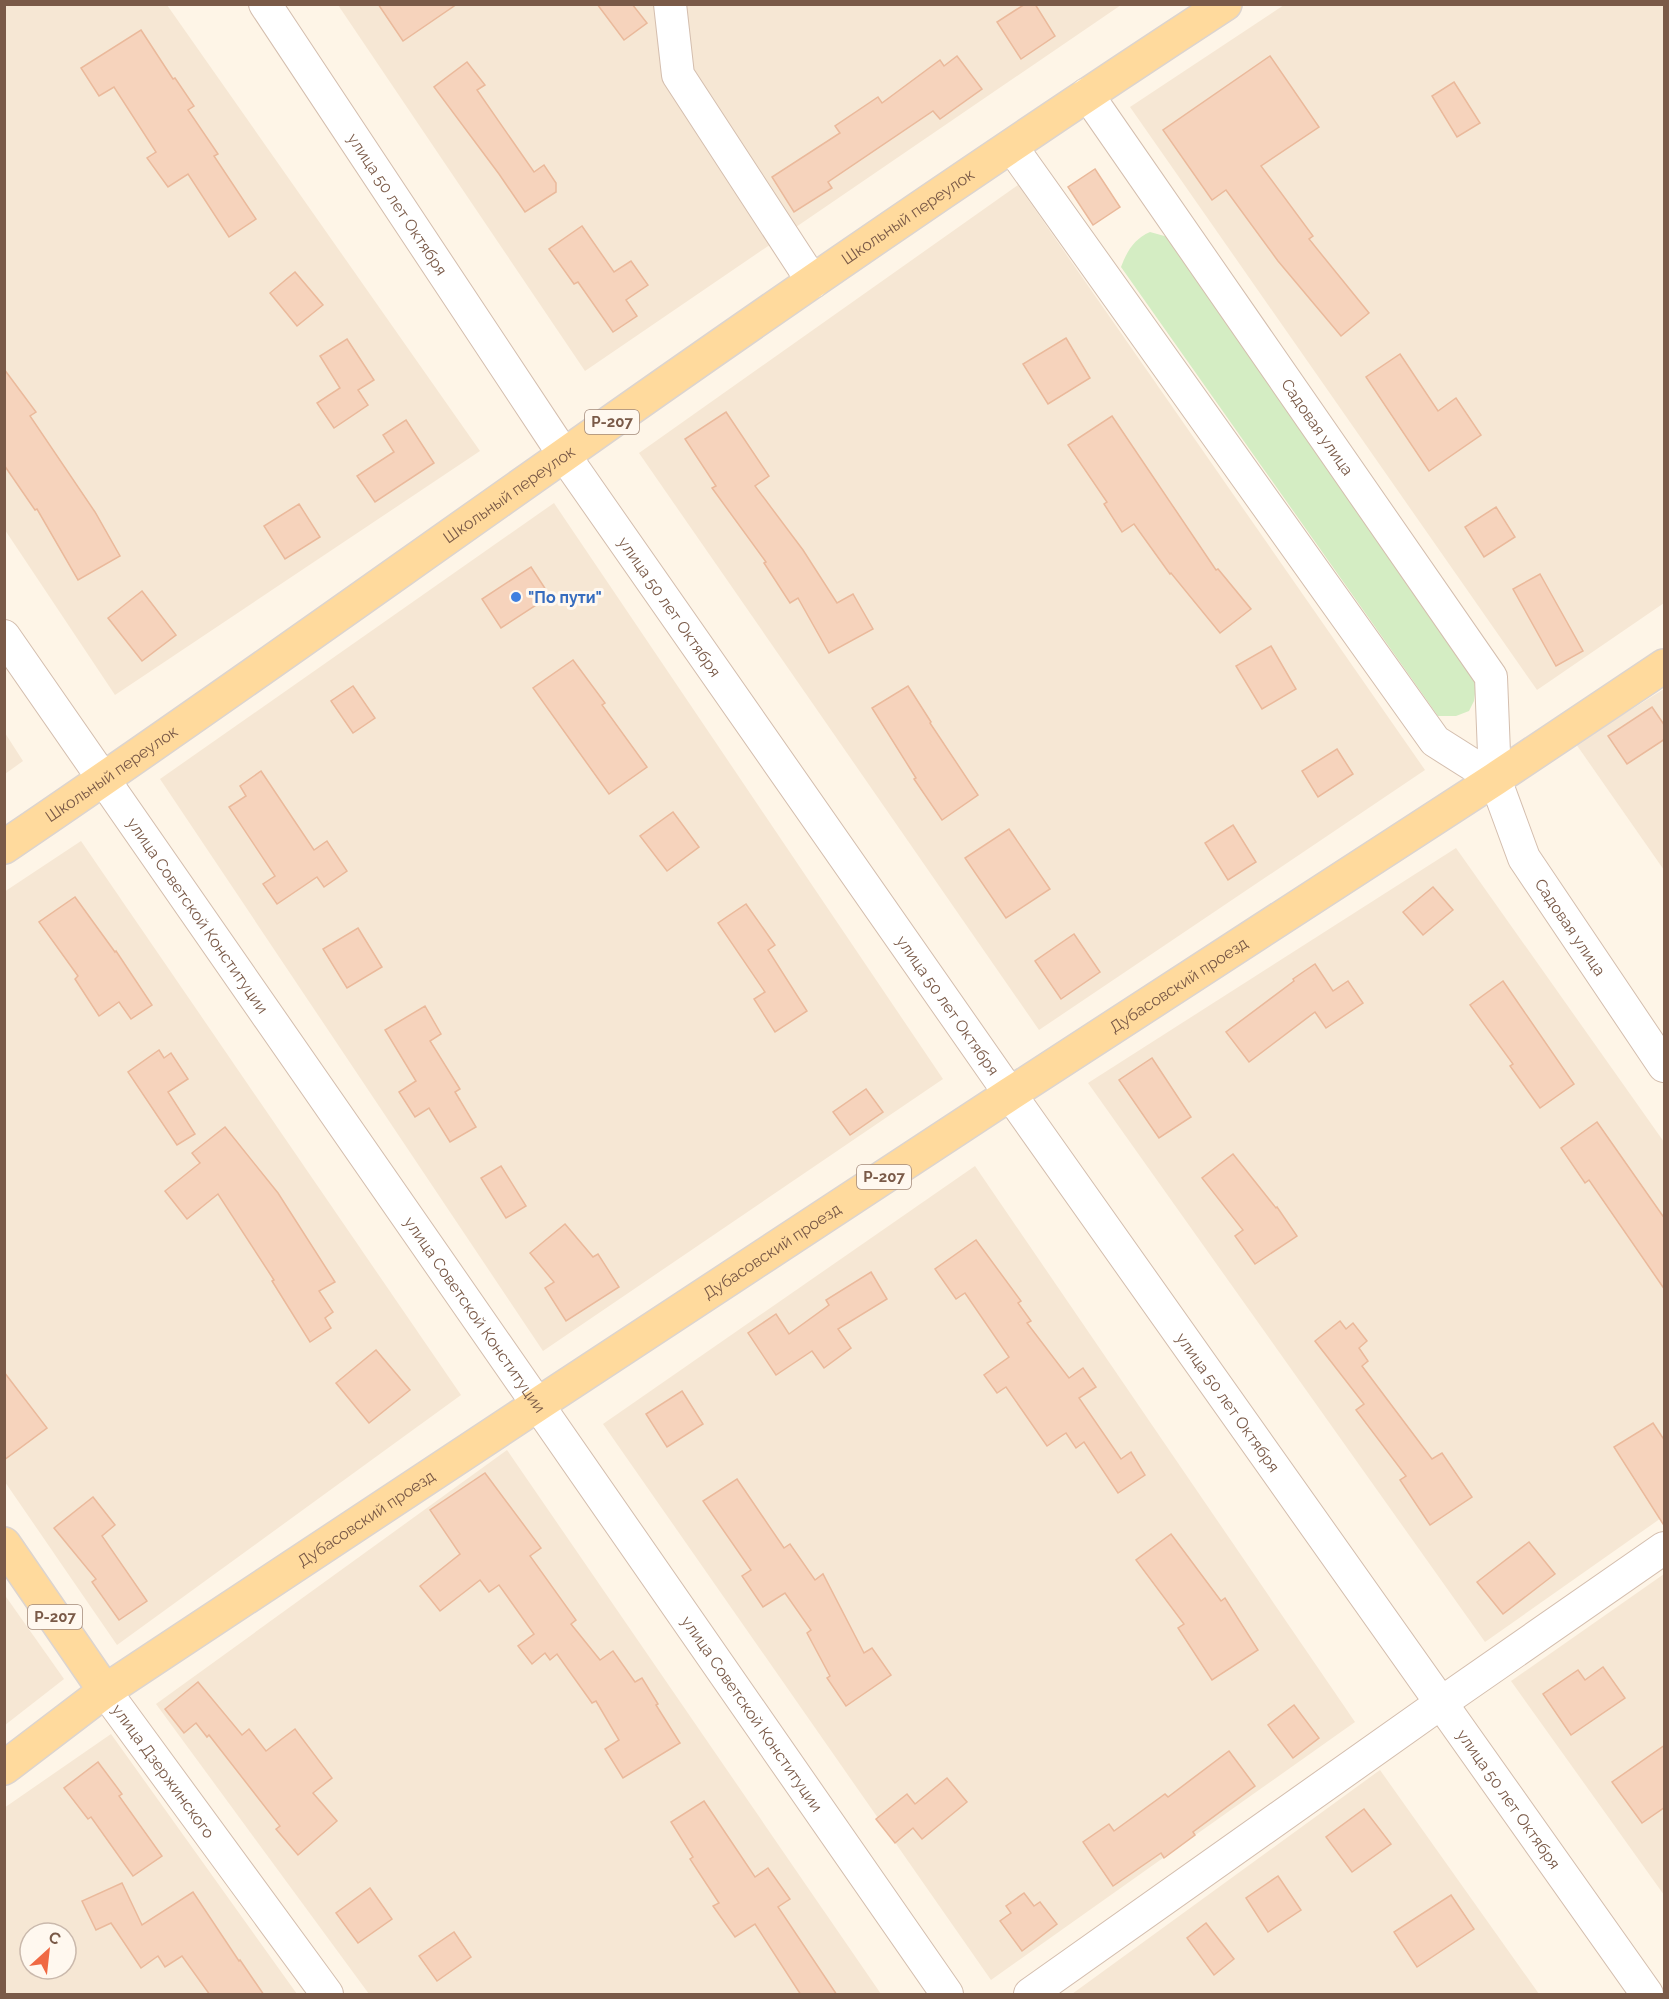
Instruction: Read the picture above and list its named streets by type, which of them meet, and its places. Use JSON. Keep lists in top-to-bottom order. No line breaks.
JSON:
{"streets":{"main road":["Школьный переулок","Р-207","Дубасовский проезд","улица Дзержинского"],"street":["улица 50 лет Октября","Садовая улица","улица Советской Конституции"]},"crossings":[["улица 50 лет Октября","Школьный переулок"],["улица 50 лет Октября","Дубасовский проезд"],["Школьный переулок","Садовая улица"],["Школьный переулок","улица Советской Конституции"],["Садовая улица","Дубасовский проезд"],["улица Советской Конституции","Дубасовский проезд"],["Дубасовский проезд","улица Дзержинского"]],"places":["\"По пути\""],"north":"top right"}
